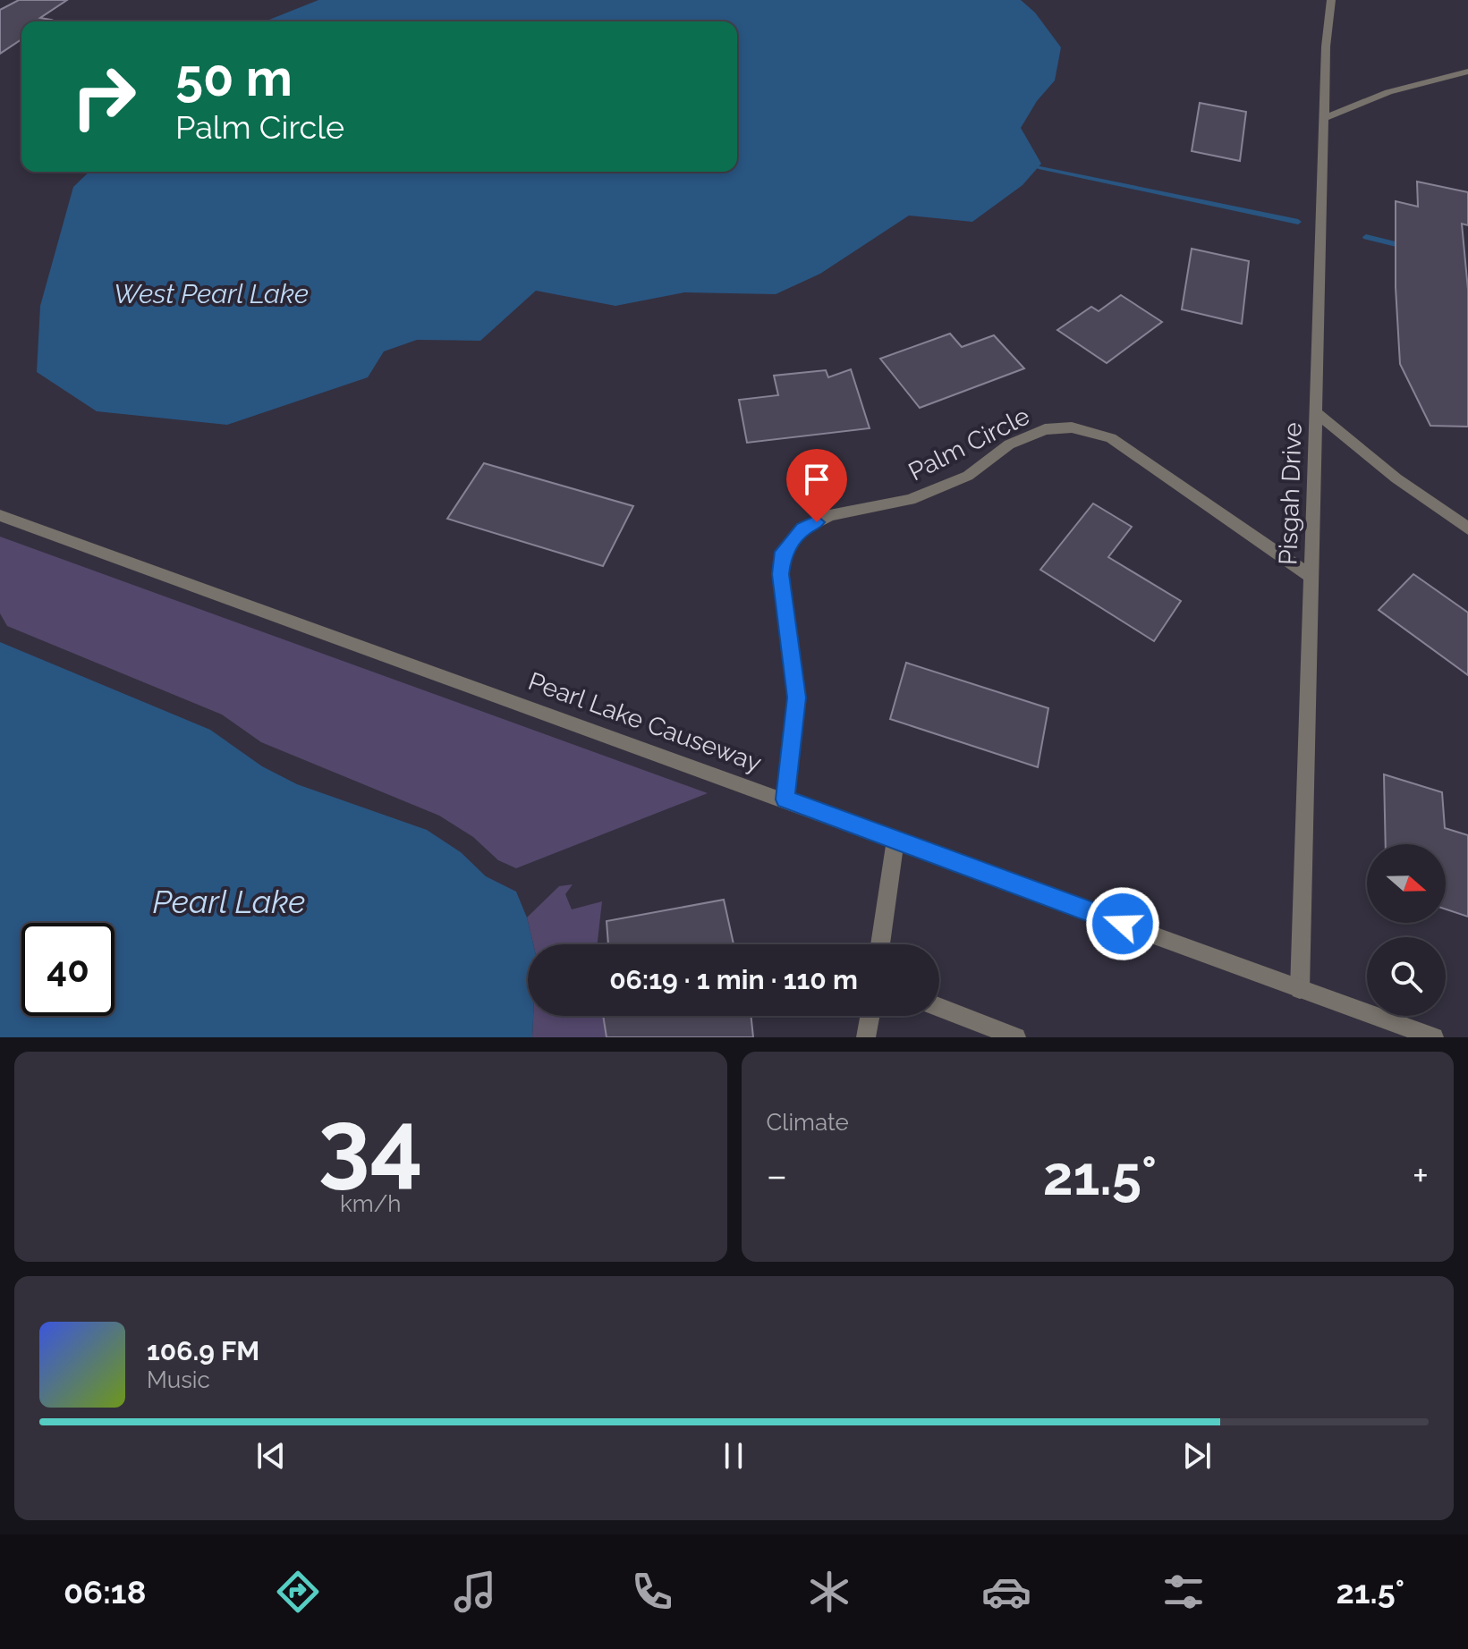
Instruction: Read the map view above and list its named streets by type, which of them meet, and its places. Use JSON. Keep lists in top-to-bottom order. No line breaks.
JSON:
{"streets":{"street":["Palm Circle","Pisgah Drive","Pearl Lake Causeway"]},"crossings":[["Palm Circle","Pisgah Drive"],["Palm Circle","Pearl Lake Causeway"],["Pisgah Drive","Pearl Lake Causeway"]],"water":["West Pearl Lake","Pearl Lake"],"north":"right","page":{"turn":["50 m","Palm Circle"],"limit":"40","trip":"06:19 · 1 min · 110 m","tile":[["34","km/h"],"Climate"],"heat":["−","21.5°","+"],"song":["106.9 FM","Music"],"tabs":["06:18","21.5°"]}}
